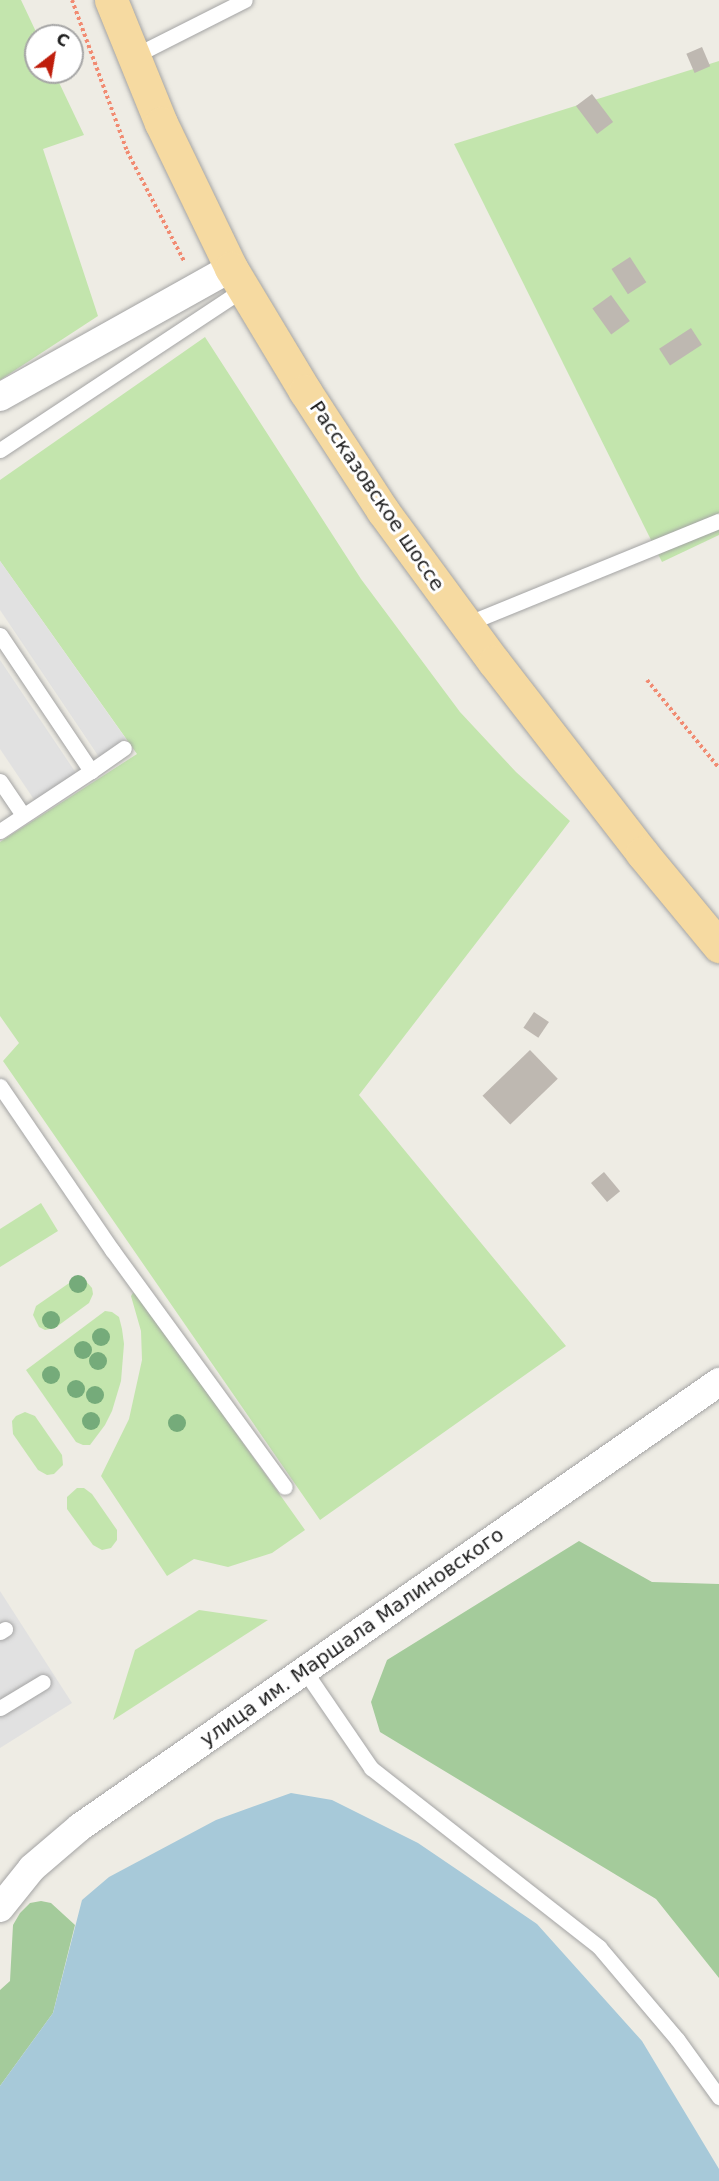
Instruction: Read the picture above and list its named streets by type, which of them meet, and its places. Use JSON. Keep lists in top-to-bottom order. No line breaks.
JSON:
{"streets":{"main road":["Рассказовское шоссе"],"street":["улица им. Маршала Малиновского"]},"north":"top right"}
